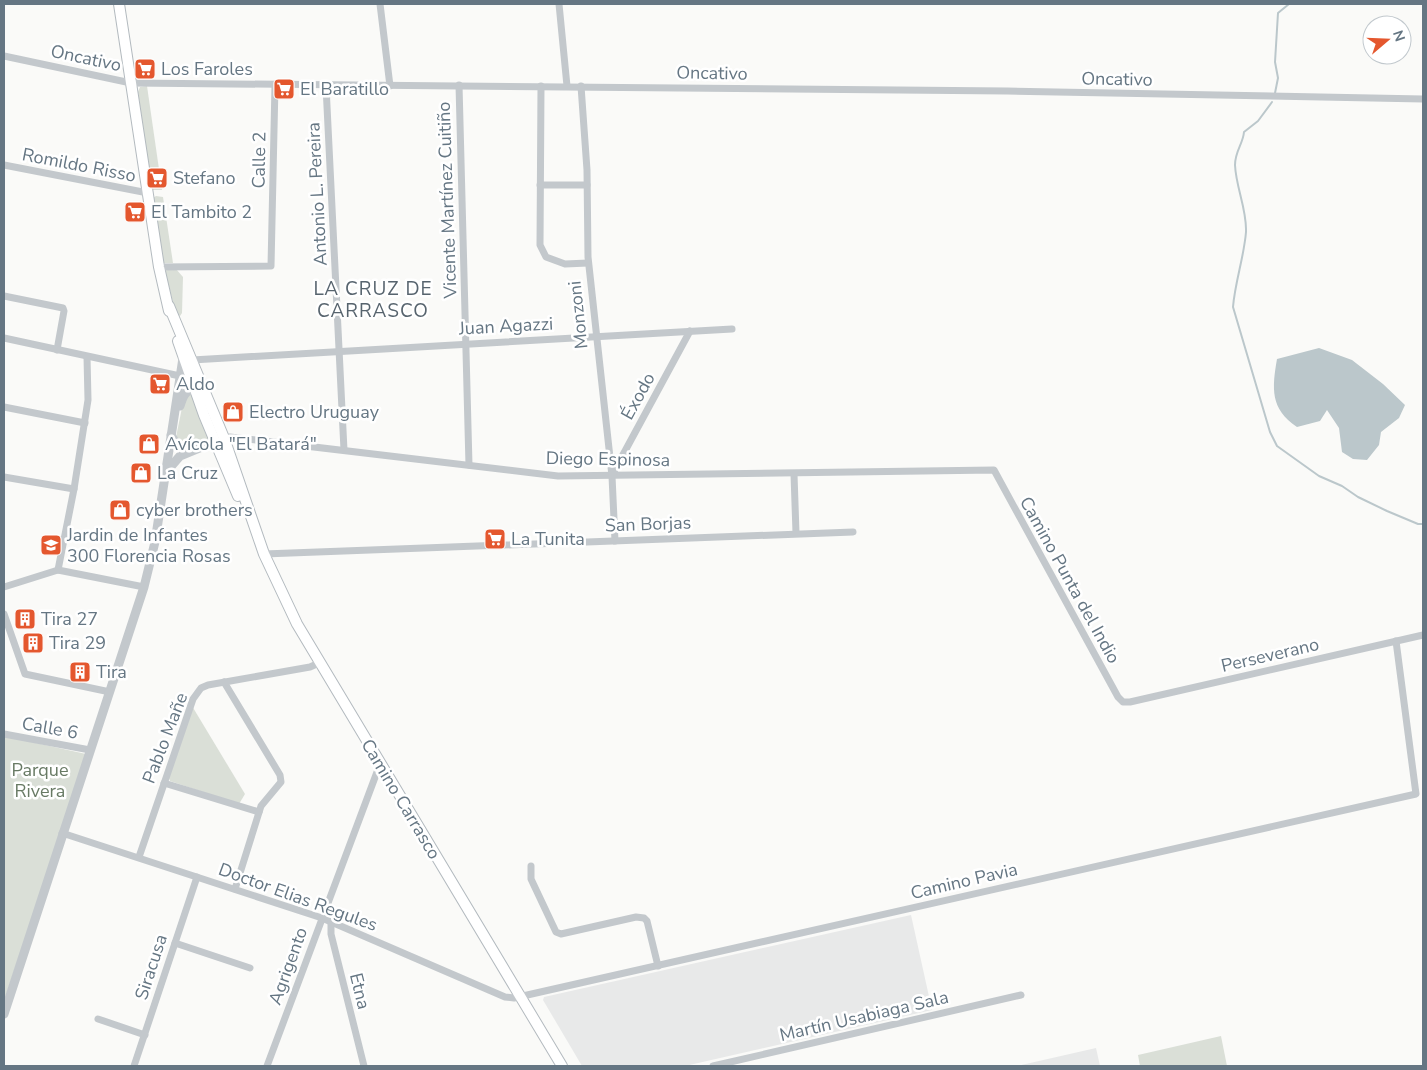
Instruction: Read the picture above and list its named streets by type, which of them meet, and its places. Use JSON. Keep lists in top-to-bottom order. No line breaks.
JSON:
{"streets":{"main road":["Camino Carrasco"],"street":["Oncativo","Calle 2","Romildo Risso","Antonio L. Pereira","Vicente Martínez Cuitiño","Monzoni","Juan Agazzi","Éxodo","Diego Espinosa","San Borjas","Camino Punta del Indio","Perseverano","Calle 6","Pablo Mañe","Camino Pavia","Doctor Elias Regules","Agrigento","Siracusa","Etna","Martín Usabiaga Sala"]},"crossings":[["Oncativo","Calle 2"],["Oncativo","Antonio L. Pereira"],["Oncativo","Vicente Martínez Cuitiño"],["Oncativo","Monzoni"],["Oncativo","Camino Carrasco"],["Calle 2","Camino Carrasco"],["Romildo Risso","Camino Carrasco"],["Antonio L. Pereira","Juan Agazzi"],["Antonio L. Pereira","Diego Espinosa"],["Vicente Martínez Cuitiño","Juan Agazzi"],["Vicente Martínez Cuitiño","Diego Espinosa"],["Monzoni","Juan Agazzi"],["Monzoni","Éxodo"],["Monzoni","Diego Espinosa"],["Monzoni","San Borjas"],["Juan Agazzi","Éxodo"],["Juan Agazzi","Camino Carrasco"],["Éxodo","Diego Espinosa"],["Diego Espinosa","Camino Punta del Indio"],["Diego Espinosa","Camino Carrasco"],["San Borjas","Camino Carrasco"],["Camino Punta del Indio","Perseverano"],["Perseverano","Camino Pavia"],["Pablo Mañe","Camino Carrasco"],["Pablo Mañe","Doctor Elias Regules"],["Camino Carrasco","Camino Pavia"],["Camino Carrasco","Doctor Elias Regules"],["Camino Carrasco","Agrigento"],["Camino Pavia","Doctor Elias Regules"],["Doctor Elias Regules","Agrigento"],["Doctor Elias Regules","Siracusa"],["Doctor Elias Regules","Etna"]],"districts":["LA CRUZ DE CARRASCO"],"parks":["Parque Rivera"],"places":{"supermarket":["Los Faroles","El Baratillo","Stefano","El Tambito 2","Aldo","La Tunita"],"shop":["Electro Uruguay","Avícola \"El Batará\"","La Cruz","cyber brothers"],"school or university":["Jardin de Infantes 300 Florencia Rosas"],"building":["Tira 27","Tira 29","Tira"]},"north":"right"}
